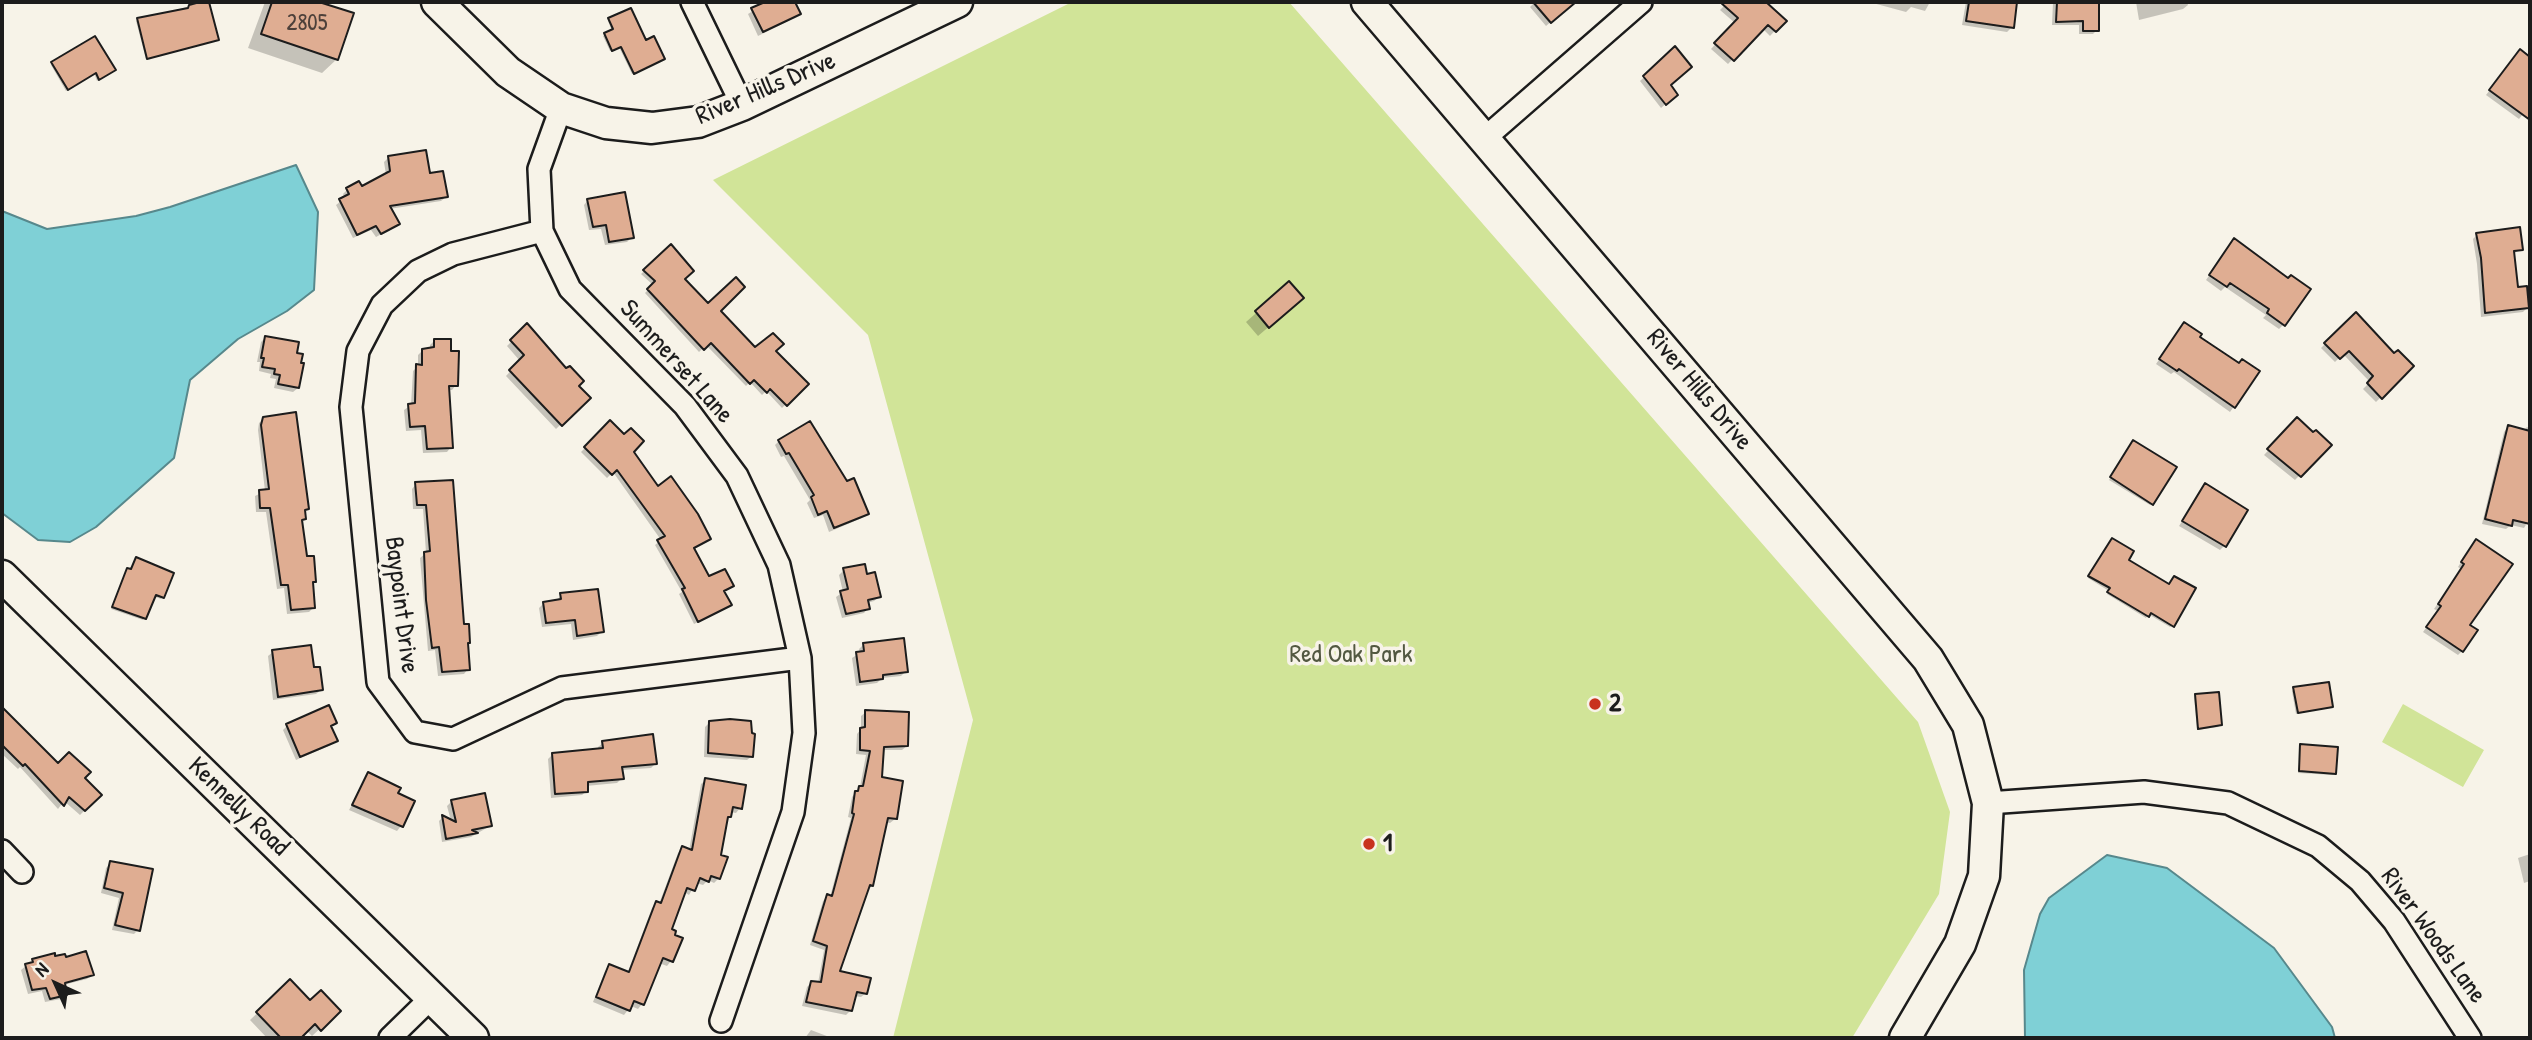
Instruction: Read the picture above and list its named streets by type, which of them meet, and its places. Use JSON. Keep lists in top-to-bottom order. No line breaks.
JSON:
{"streets":{"street":["River Hills Drive","Summerset Lane","Baypoint Drive","Kennelly Road","River Woods Lane"]},"crossings":[["River Hills Drive","Summerset Lane"],["River Hills Drive","River Woods Lane"],["Summerset Lane","Baypoint Drive"]],"parks":["Red Oak Park"],"places":["2","1"],"house_numbers":["2805"],"north":"top left"}
